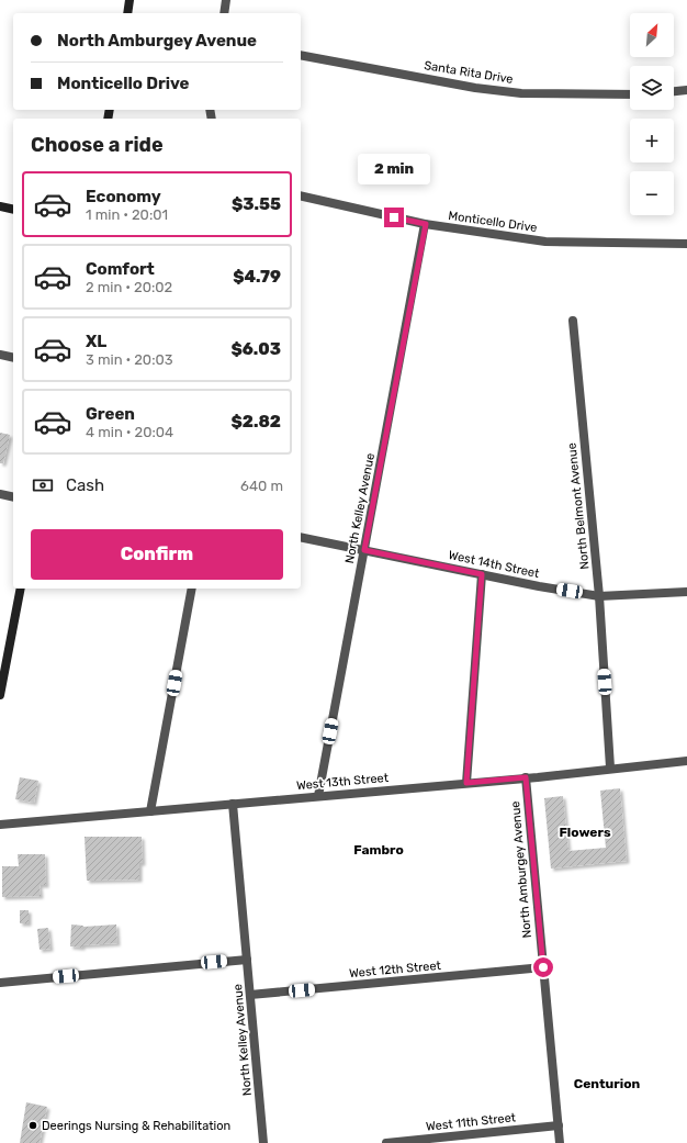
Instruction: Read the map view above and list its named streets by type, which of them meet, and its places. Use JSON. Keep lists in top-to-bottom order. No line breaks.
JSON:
{"streets":{"street":["Santa Rita Drive","Monticello Drive","North Belmont Avenue","North Kelley Avenue","West 14th Street","West 13th Street","North Amburgey Avenue","West 12th Street","West 11th Street"]},"crossings":[["Monticello Drive","North Kelley Avenue"],["North Belmont Avenue","West 14th Street"],["North Belmont Avenue","West 13th Street"],["North Kelley Avenue","West 14th Street"],["North Kelley Avenue","West 13th Street"],["North Kelley Avenue","West 12th Street"],["West 13th Street","North Amburgey Avenue"],["North Amburgey Avenue","West 12th Street"],["North Amburgey Avenue","West 11th Street"]],"districts":["Flowers","Fambro","Centurion"],"places":["Deerings Nursing & Rehabilitation"],"north":"top right","page":{"map_buttons":["+","−"],"banner":["North Amburgey Avenue","Monticello Drive"],"heading":"Choose a ride","bubble":"2 min","list":[{"name":"Economy","note":"1 min · 20:01","value":"$3.55"},{"name":"Comfort","note":"2 min · 20:02","value":"$4.79"},{"name":"XL","note":"3 min · 20:03","value":"$6.03"},{"name":"Green","note":"4 min · 20:04","value":"$2.82"}],"pay":["Cash","640 m"],"buttons":"Confirm"}}
